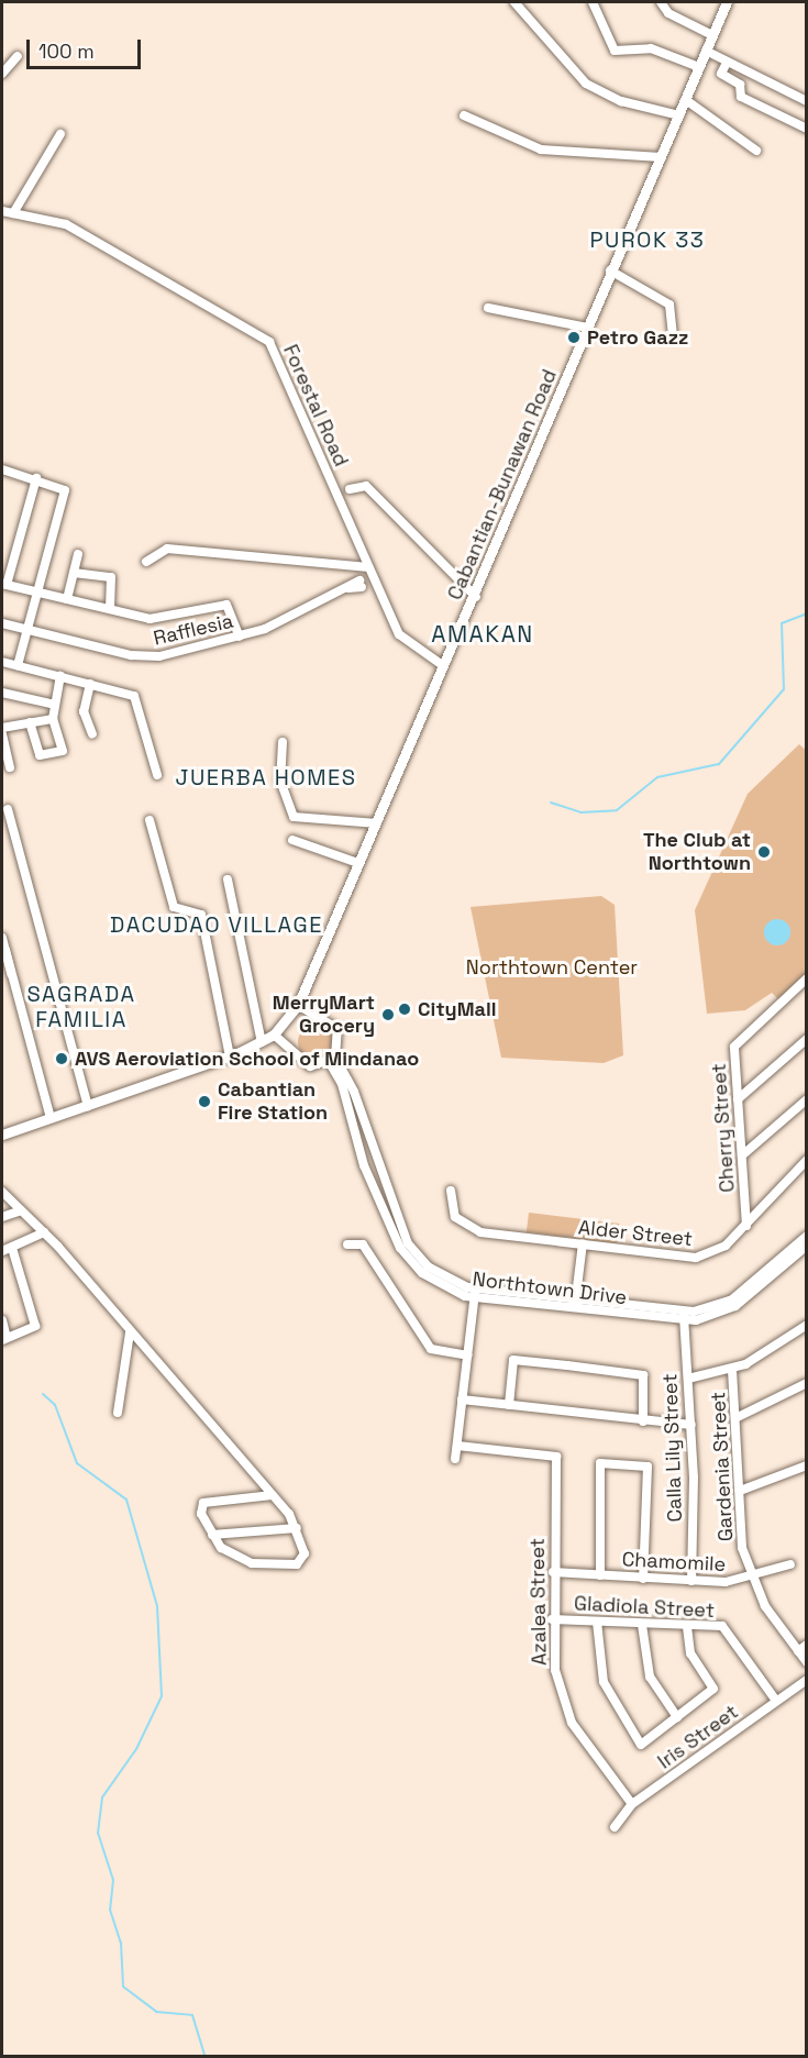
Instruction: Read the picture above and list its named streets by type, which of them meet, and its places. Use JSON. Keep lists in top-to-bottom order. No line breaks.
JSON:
{"streets":{"main road":["Cabantian-Bunawan Road"],"street":["Forestal Road","Rafflesia","Cherry Street","Alder Street","Northtown Drive","Calla Lily Street","Gardenia Street","Chamomile","Azalea Street","Gladiola Street","Iris Street"]},"crossings":[["Forestal Road","Cabantian-Bunawan Road"],["Forestal Road","Rafflesia"],["Cabantian-Bunawan Road","Northtown Drive"],["Cherry Street","Alder Street"],["Northtown Drive","Calla Lily Street"],["Calla Lily Street","Chamomile"],["Gardenia Street","Chamomile"],["Chamomile","Azalea Street"],["Azalea Street","Gladiola Street"],["Azalea Street","Iris Street"],["Gladiola Street","Iris Street"]],"districts":["PUROK 33","AMAKAN","JUERBA HOMES","DACUDAO VILLAGE","SAGRADA FAMILIA"],"parks":["Northtown Center"],"places":["Petro Gazz","The Club at Northtown","CityMall","MerryMart Grocery","AVS Aeroviation School of Mindanao","Cabantian Fire Station"],"scale_bar":"100 m"}
